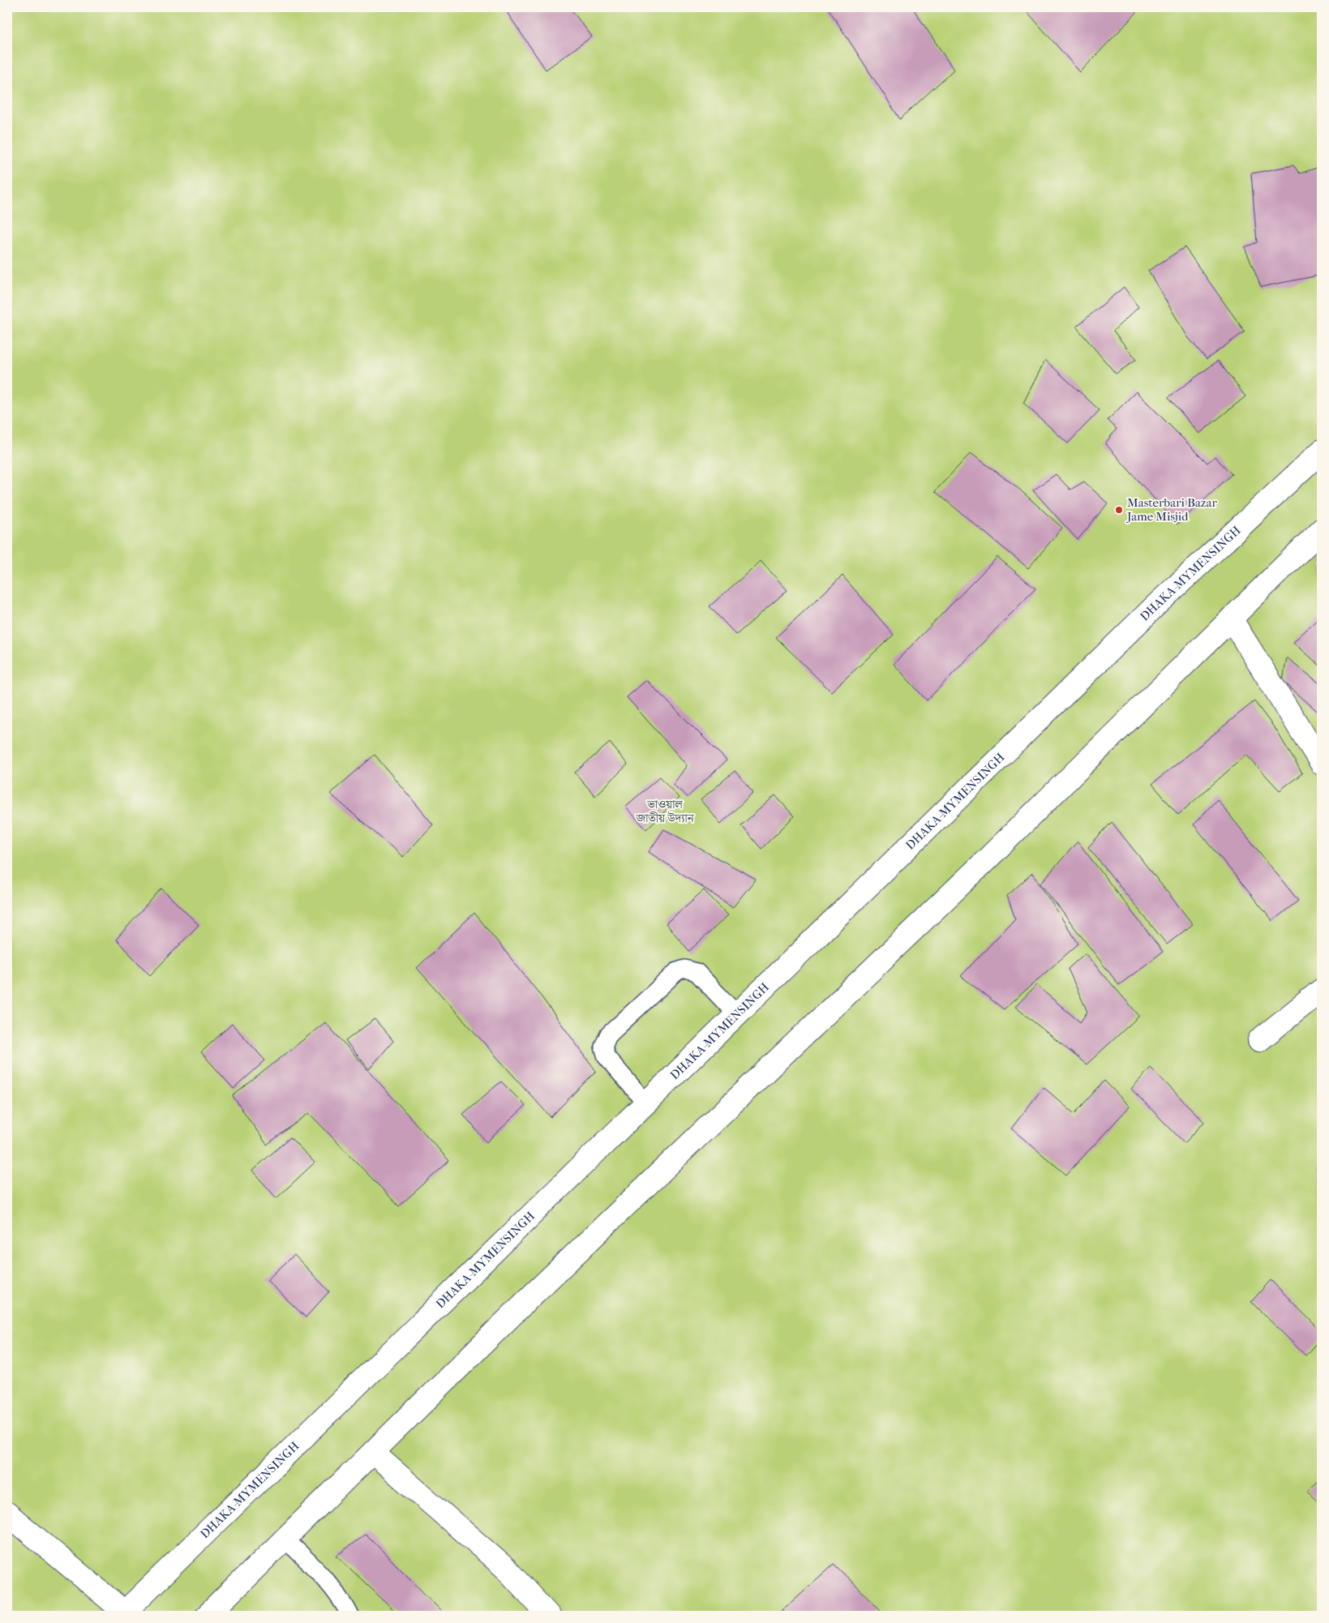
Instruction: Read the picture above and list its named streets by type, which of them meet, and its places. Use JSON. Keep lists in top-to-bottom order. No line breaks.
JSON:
{"streets":{"main road":["DHAKA-MYMENSINGH"]},"parks":["ভাওয়াল জাতীয় উদ্যান"],"places":["Masterbari Bazar Jame Misjid"]}
